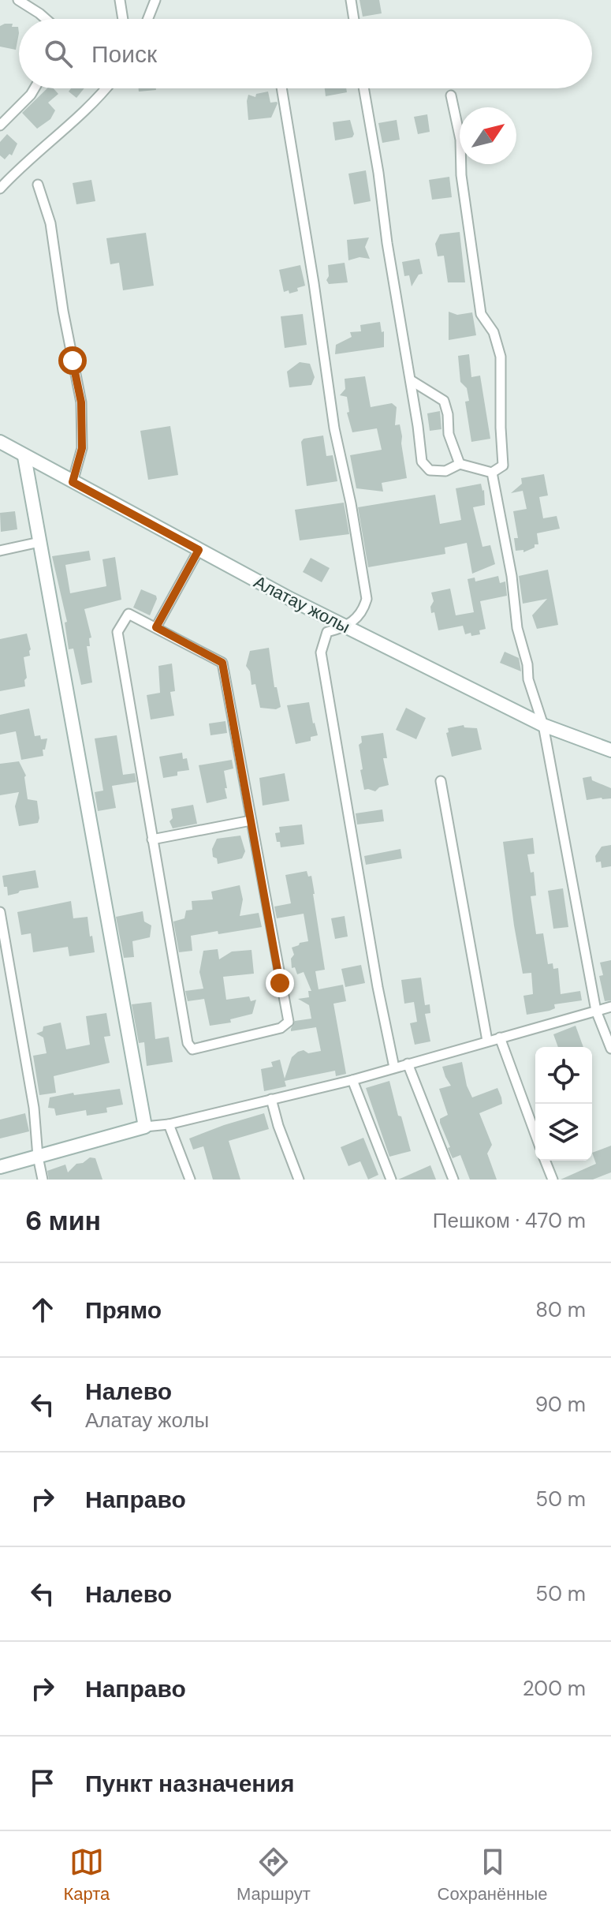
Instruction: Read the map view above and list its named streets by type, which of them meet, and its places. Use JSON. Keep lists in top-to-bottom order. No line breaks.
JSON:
{"streets":{"street":["Алатау жолы"]},"north":"top right","page":{"search":"Поиск","heading":["6 мин","Пешком · 470 m"],"list":[["Прямо","80 m"],["Налево","Алатау жолы","90 m"],["Направо","50 m"],["Налево","50 m"],["Направо","200 m"],"Пункт назначения"],"nav":["Карта","Маршрут","Сохранённые"]}}
